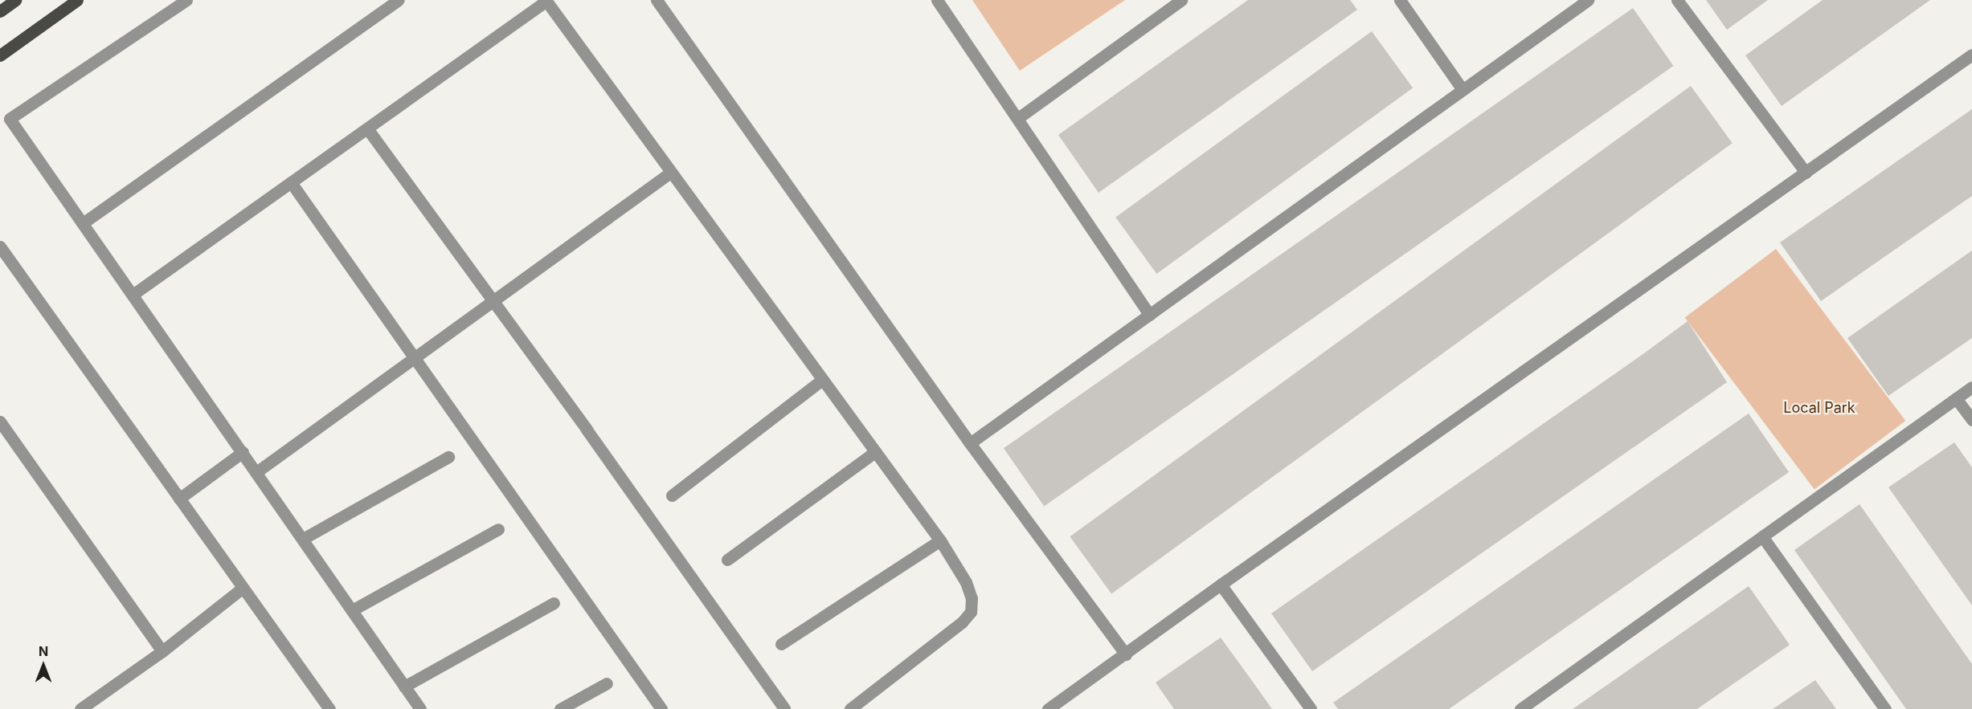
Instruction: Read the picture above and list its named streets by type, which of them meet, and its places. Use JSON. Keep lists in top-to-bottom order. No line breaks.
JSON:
{"parks":["Local Park"],"north":"top"}
